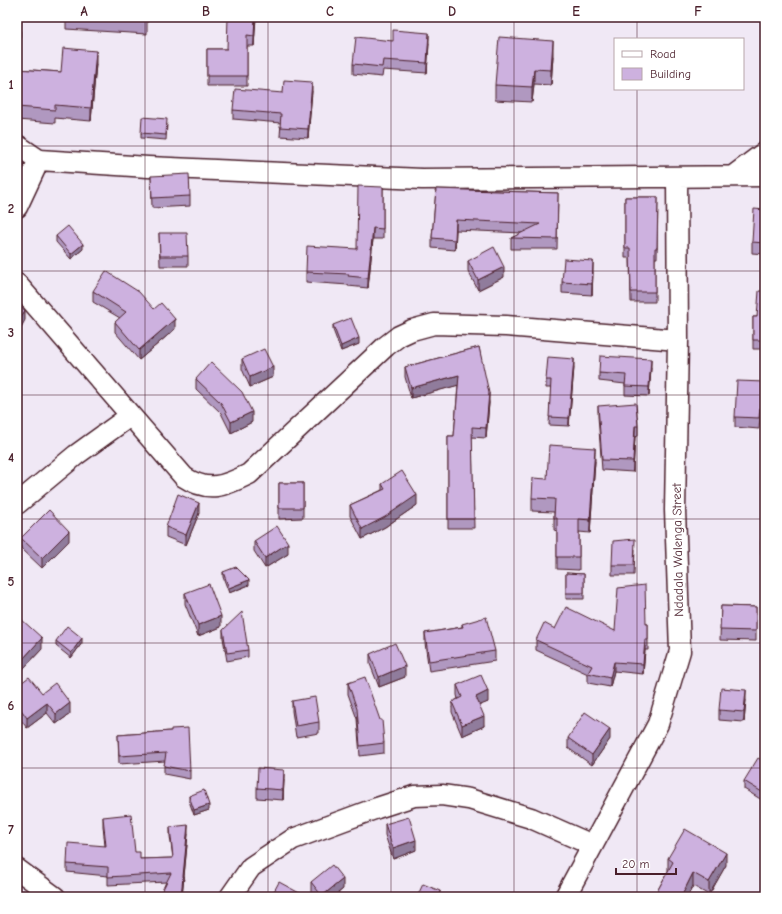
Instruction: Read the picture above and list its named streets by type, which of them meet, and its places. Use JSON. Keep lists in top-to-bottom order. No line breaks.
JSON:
{"streets":{"street":["Ndadala Walenga Street"]},"legend":["Road","Building"],"scale_bar":"20 m","grid":{"columns":["A","B","C","D","E","F"],"rows":["1","2","3","4","5","6","7"]}}
